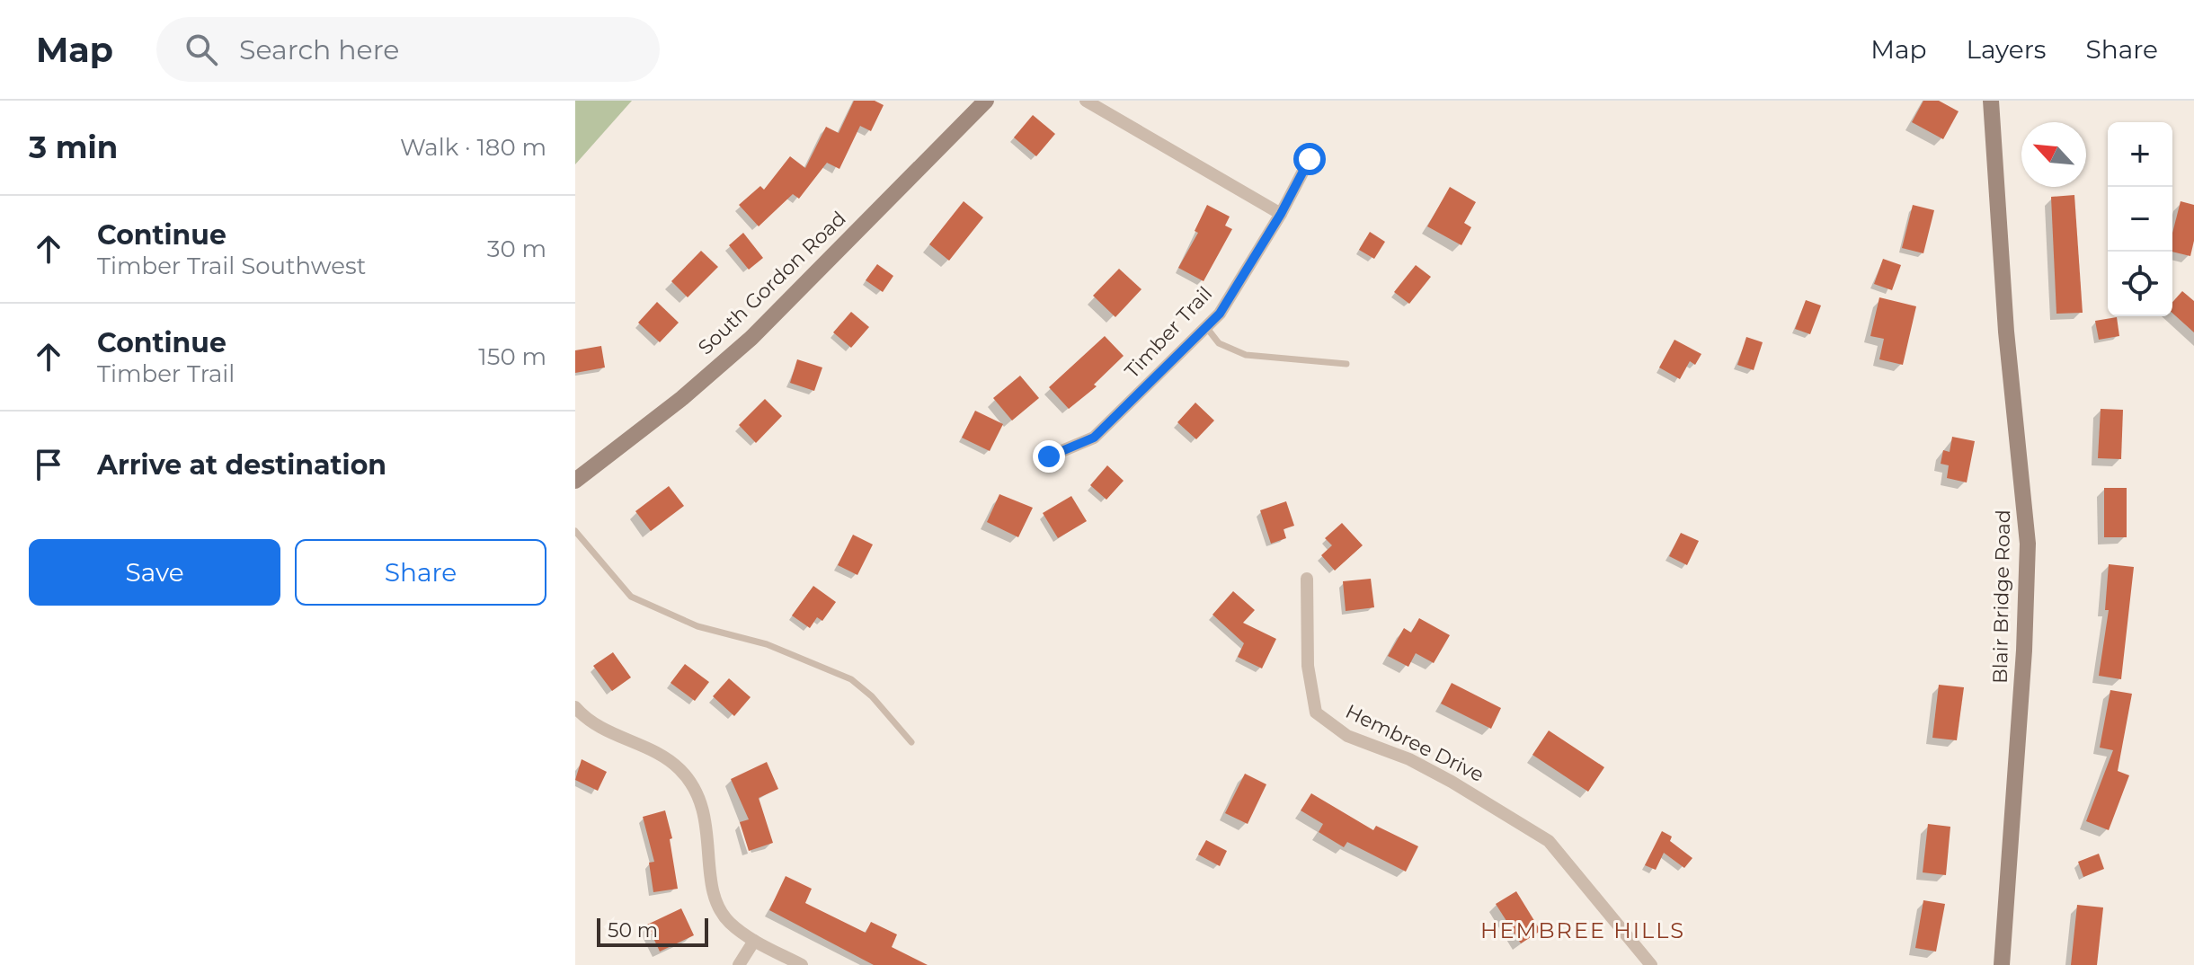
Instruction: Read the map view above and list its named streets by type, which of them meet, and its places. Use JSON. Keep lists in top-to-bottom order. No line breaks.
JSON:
{"streets":{"street":["South Gordon Road","Timber Trail","Blair Bridge Road","Hembree Drive"]},"districts":["HEMBREE HILLS"],"scale_bar":"50 m","north":"top left","page":{"header":"Map","search":"Search here","nav":["Map","Layers","Share"],"heading":["3 min","Walk · 180 m"],"map_buttons":["+","−"],"list":[["Continue","Timber Trail Southwest","30 m"],["Continue","Timber Trail","150 m"],"Arrive at destination"],"buttons":["Save","Share"],"scale":"50 m"}}
